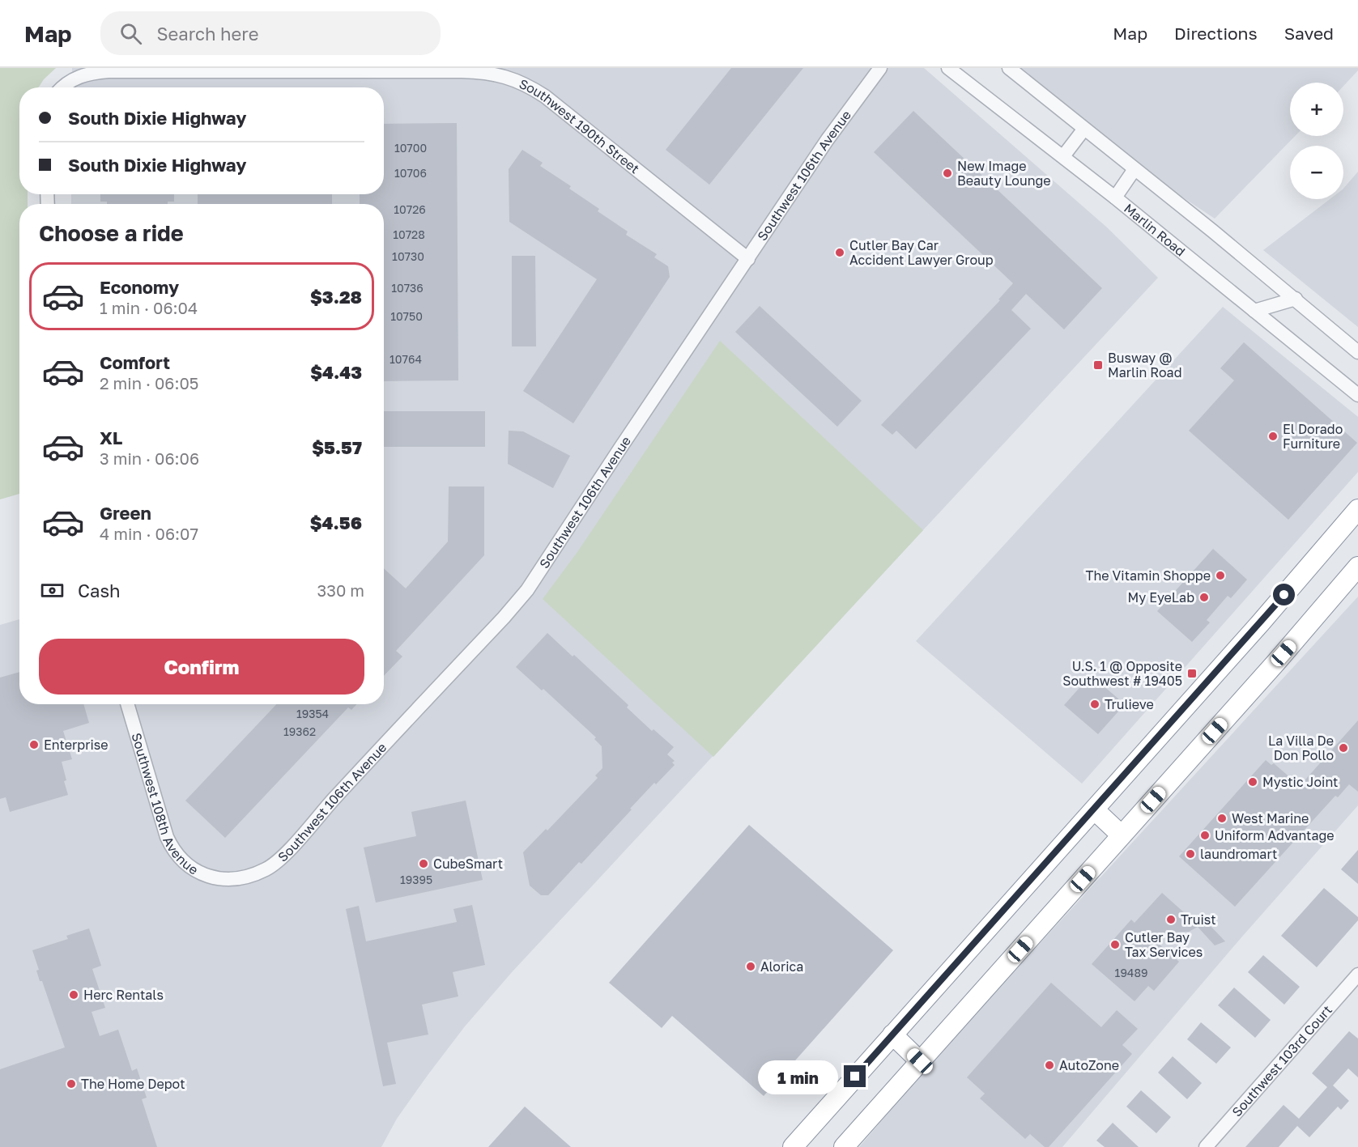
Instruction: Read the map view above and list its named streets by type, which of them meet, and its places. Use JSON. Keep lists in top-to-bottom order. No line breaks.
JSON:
{"streets":{"street":["Southwest 190th Street","Southwest 106th Avenue","Marlin Road","Southwest 108th Avenue","Southwest 103rd Court"]},"crossings":[["Southwest 190th Street","Southwest 106th Avenue"],["Southwest 106th Avenue","Southwest 108th Avenue"]],"places":{"other":["New Image Beauty Lounge","Cutler Bay Car Accident Lawyer Group","El Dorado Furniture","The Vitamin Shoppe","My EyeLab","Trulieve","Enterprise","La Villa De Don Pollo","Mystic Joint","West Marine","Uniform Advantage","laundromart","CubeSmart","Truist","Cutler Bay Tax Services","Alorica","Herc Rentals","AutoZone","The Home Depot"],"transit":["Busway @ Marlin Road","U.S. 1 @ Opposite Southwest # 19405"]},"house_numbers":["10700","10706","10726","10728","10730","10736","10750","10764","19354","19362","19395","19489"],"page":{"header":"Map","search":"Search here","nav":["Map","Directions","Saved"],"map_buttons":["+","−"],"banner":["South Dixie Highway","South Dixie Highway"],"heading":"Choose a ride","list":[{"name":"Economy","note":"1 min · 06:04","value":"$3.28"},{"name":"Comfort","note":"2 min · 06:05","value":"$4.43"},{"name":"XL","note":"3 min · 06:06","value":"$5.57"},{"name":"Green","note":"4 min · 06:07","value":"$4.56"}],"pay":["Cash","330 m"],"buttons":"Confirm","bubble":"1 min"}}
